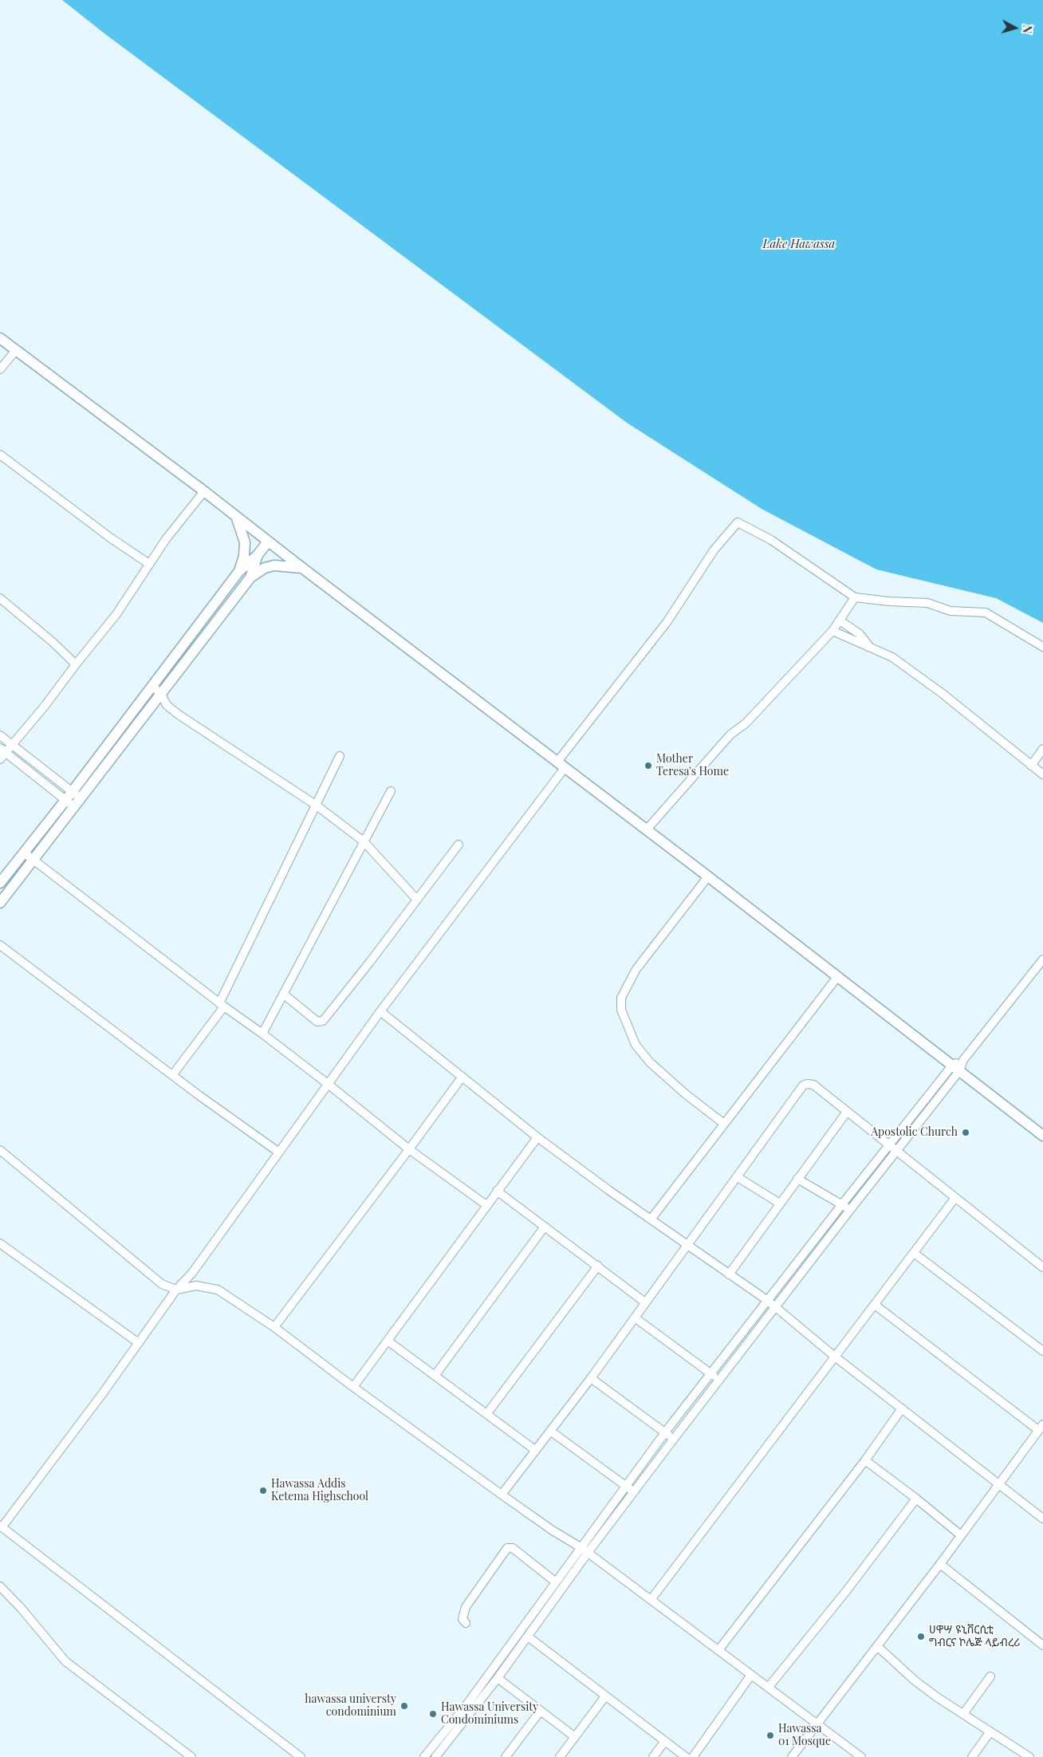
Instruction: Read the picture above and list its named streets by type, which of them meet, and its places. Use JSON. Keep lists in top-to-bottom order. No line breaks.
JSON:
{"water":["Lake Hawassa"],"places":["Mother Teresa's Home","Apostolic Church","Hawassa Addis Ketema Highschool","ሀዋሣ ዩኒቨርሲቲ ግብርና ኮሌጅ ላይብረሪ","hawassa universty condominium","Hawassa University Condominiums","Hawassa 01 Mosque"],"north":"right"}
